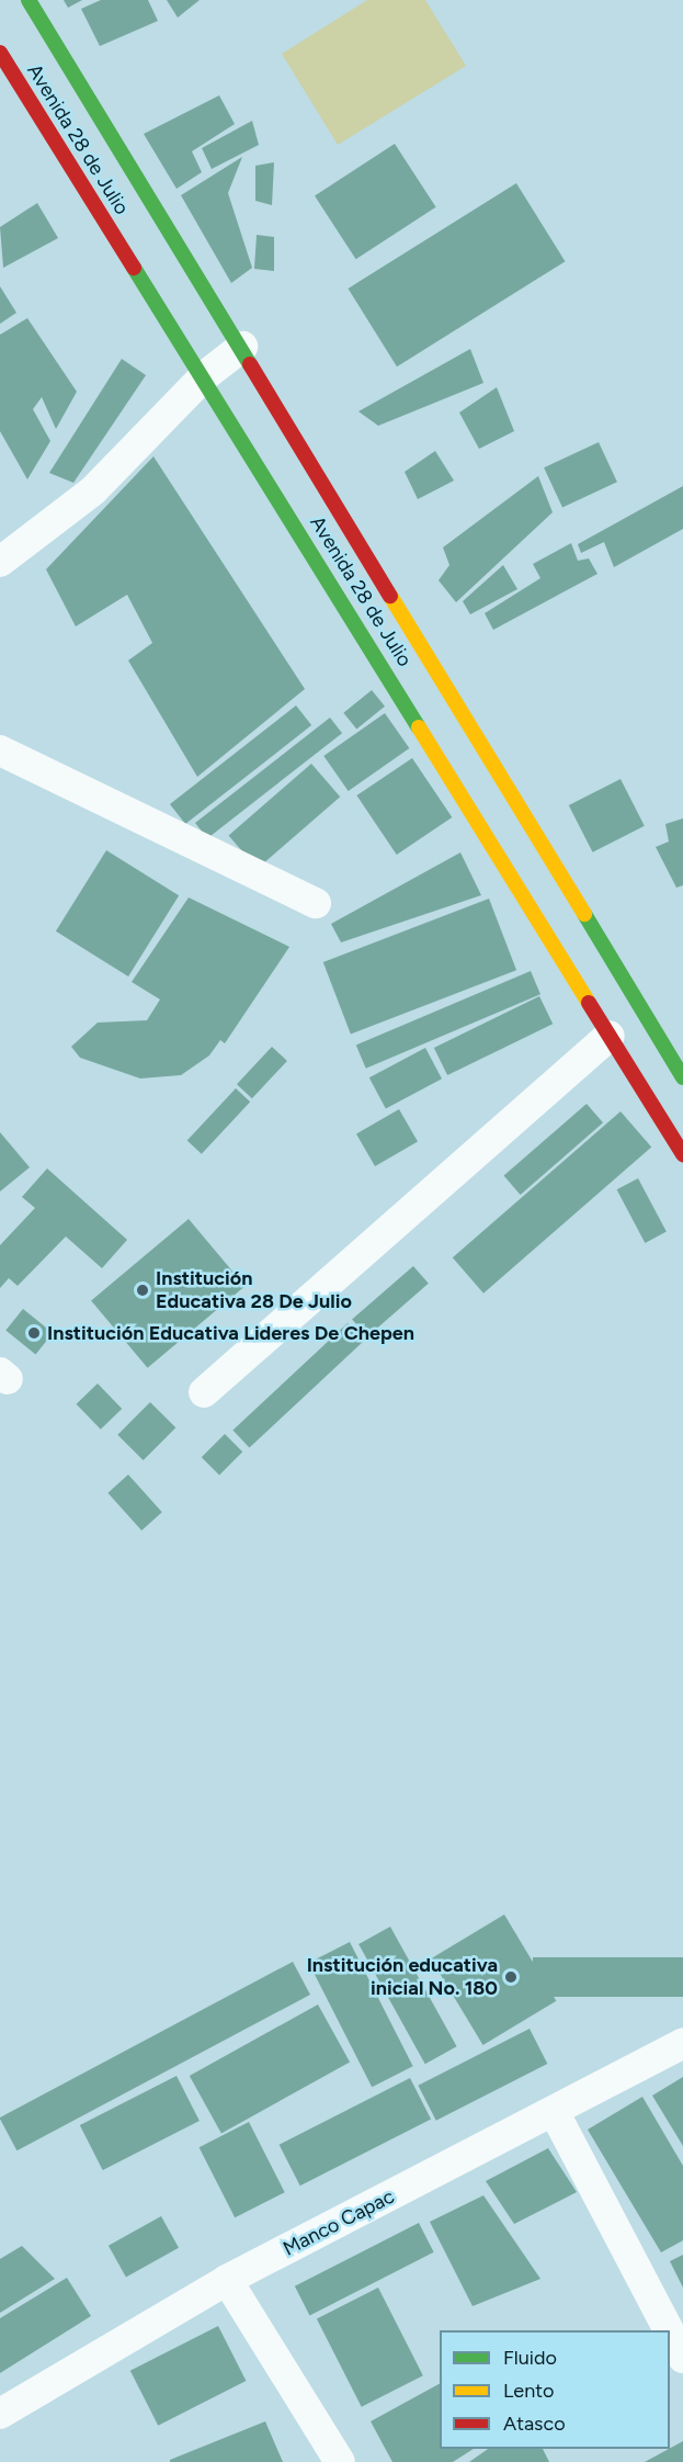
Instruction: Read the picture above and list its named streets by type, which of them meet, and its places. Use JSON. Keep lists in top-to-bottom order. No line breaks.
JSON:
{"streets":{"street":["Avenida 28 de Julio","Manco Capac"]},"places":["Institución Educativa 28 De Julio","Institución Educativa Lideres De Chepen","Institución educativa inicial No. 180"],"legend":["Fluido","Lento","Atasco"]}
